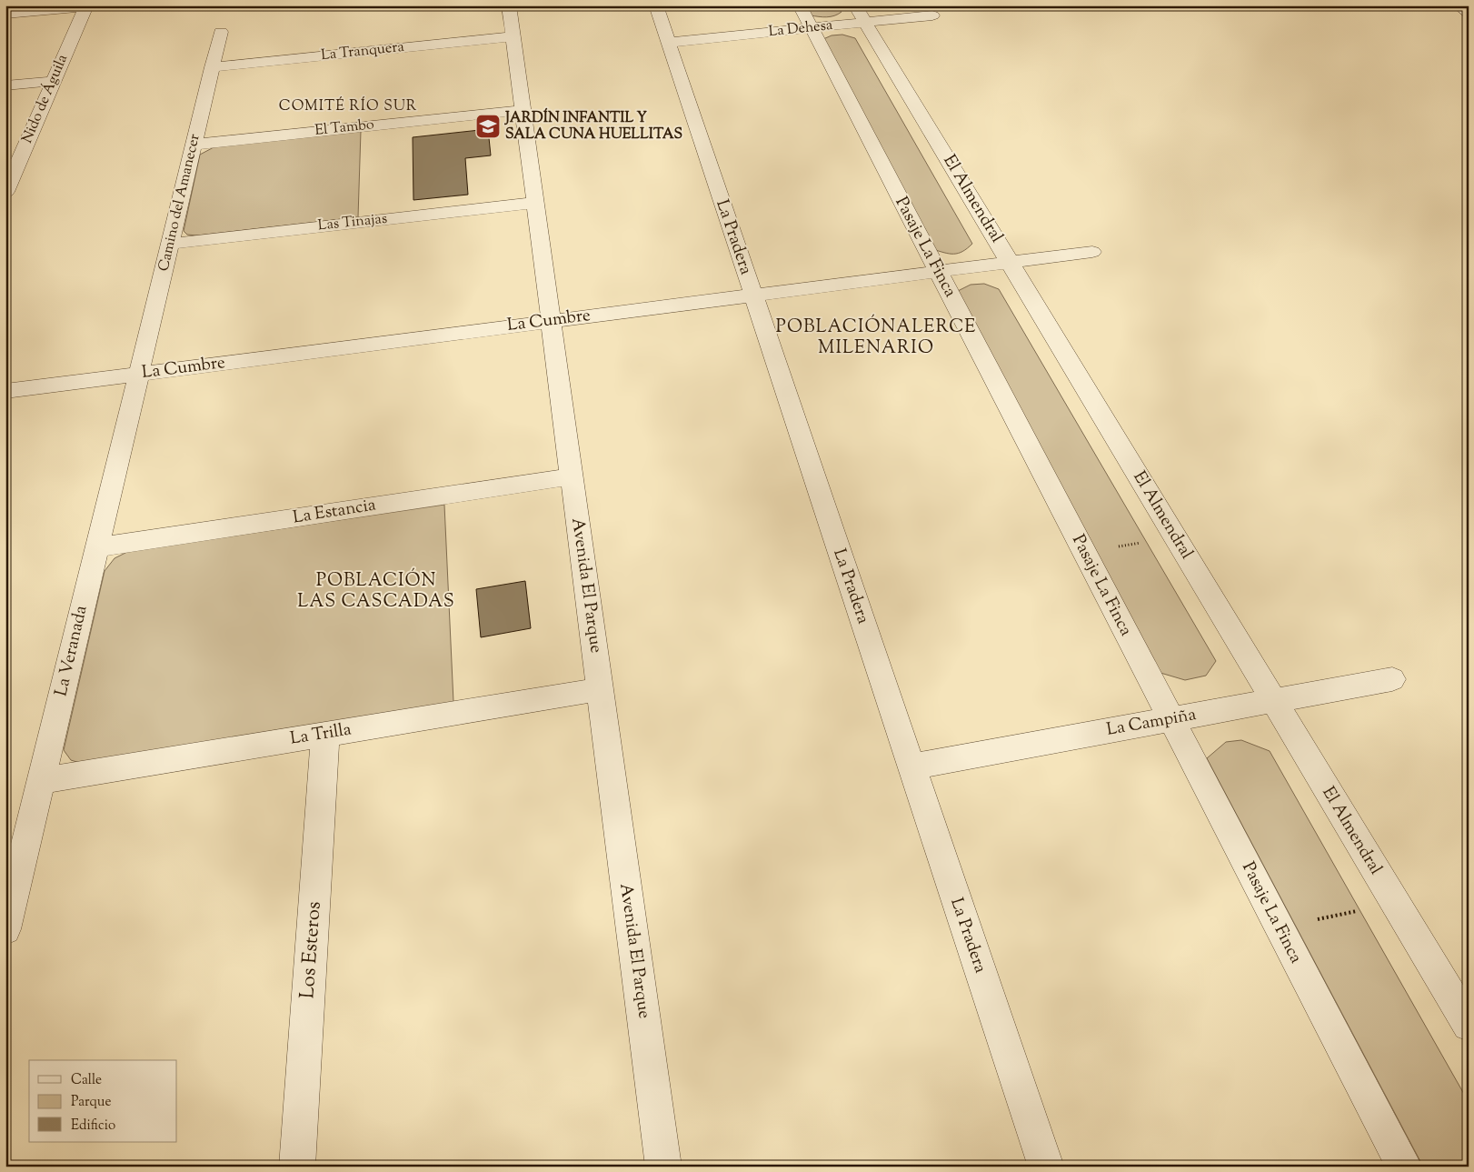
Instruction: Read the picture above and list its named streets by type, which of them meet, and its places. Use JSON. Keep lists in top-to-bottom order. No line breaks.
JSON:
{"streets":{"street":["La Dehesa","La Tranquera","Nido de Águila","El Tambo","El Almendral","Camino del Amanecer","Las Tinajas","La Pradera","Pasaje La Finca","La Cumbre","La Estancia","Avenida El Parque","La Veranada","La Campiña","La Trilla","Los Esteros"]},"crossings":[["La Dehesa","El Almendral"],["La Dehesa","La Pradera"],["La Dehesa","Pasaje La Finca"],["La Tranquera","Camino del Amanecer"],["La Tranquera","Avenida El Parque"],["El Tambo","Camino del Amanecer"],["El Tambo","Avenida El Parque"],["El Almendral","La Cumbre"],["El Almendral","La Campiña"],["Camino del Amanecer","Las Tinajas"],["Camino del Amanecer","La Cumbre"],["Camino del Amanecer","La Veranada"],["Las Tinajas","Avenida El Parque"],["La Pradera","La Cumbre"],["La Pradera","La Campiña"],["Pasaje La Finca","La Cumbre"],["Pasaje La Finca","La Campiña"],["La Cumbre","Avenida El Parque"],["La Cumbre","La Veranada"],["La Estancia","Avenida El Parque"],["La Estancia","La Veranada"],["Avenida El Parque","La Trilla"],["La Veranada","La Trilla"],["La Trilla","Los Esteros"]],"districts":["COMITÉ RÍO SUR","POBLACIÓNALERCE MILENARIO","POBLACIÓN LAS CASCADAS"],"places":{"school or university":["JARDÍN INFANTIL Y SALA CUNA HUELLITAS"]},"legend":["Calle","Parque","Edificio"]}
